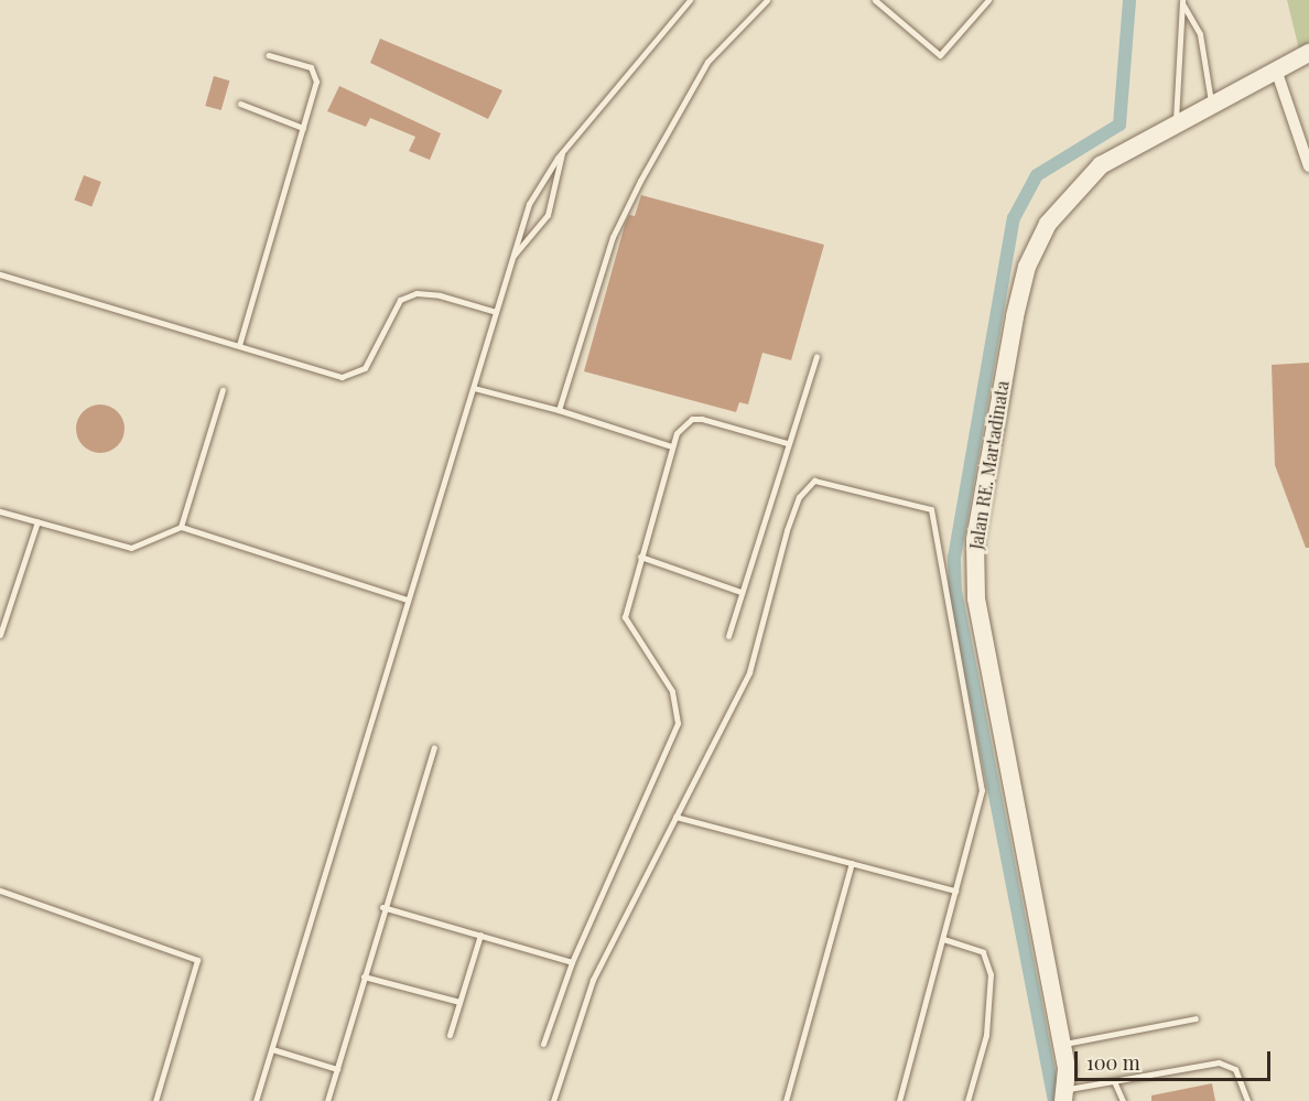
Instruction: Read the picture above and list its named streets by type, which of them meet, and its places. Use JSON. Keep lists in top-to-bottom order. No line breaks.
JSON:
{"streets":{"main road":["Jalan RE. Martadinata"]},"scale_bar":"100 m"}
